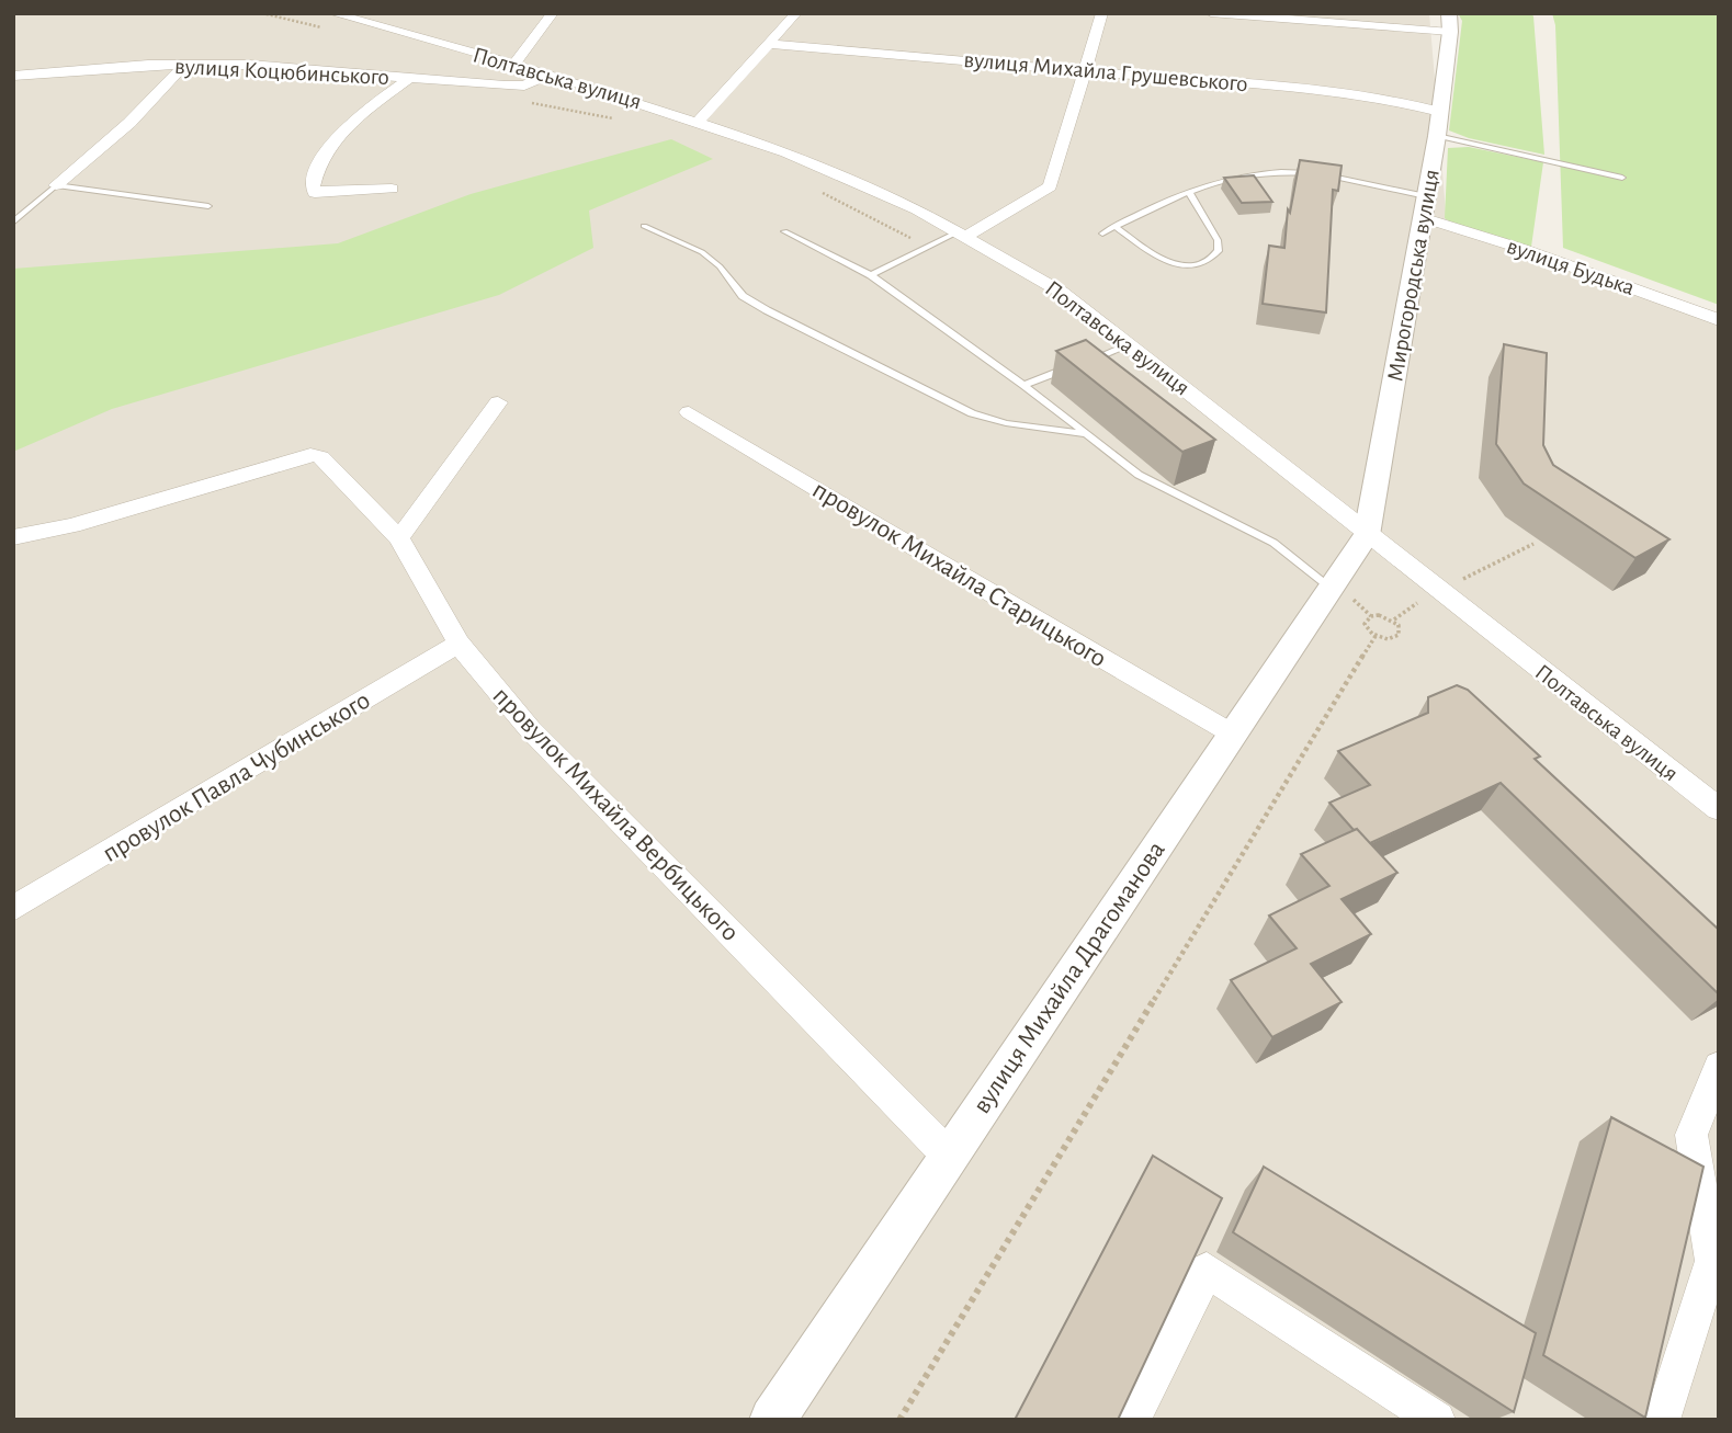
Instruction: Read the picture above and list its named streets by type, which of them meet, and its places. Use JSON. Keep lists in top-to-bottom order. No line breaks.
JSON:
{"streets":{"street":["вулиця Коцюбинського","вулиця Михайла Грушевського","Полтавська вулиця","вулиця Будька","Мирогородська вулиця","провулок Михайла Старицького","провулок Павла Чубинського","провулок Михайла Вербицького","вулиця Михайла Драгоманова"]},"crossings":[["вулиця Коцюбинського","Полтавська вулиця"],["вулиця Михайла Грушевського","Мирогородська вулиця"],["Полтавська вулиця","Мирогородська вулиця"],["Полтавська вулиця","вулиця Михайла Драгоманова"],["вулиця Будька","Мирогородська вулиця"],["Мирогородська вулиця","вулиця Михайла Драгоманова"],["провулок Михайла Старицького","вулиця Михайла Драгоманова"],["провулок Павла Чубинського","провулок Михайла Вербицького"],["провулок Михайла Вербицького","вулиця Михайла Драгоманова"]]}
